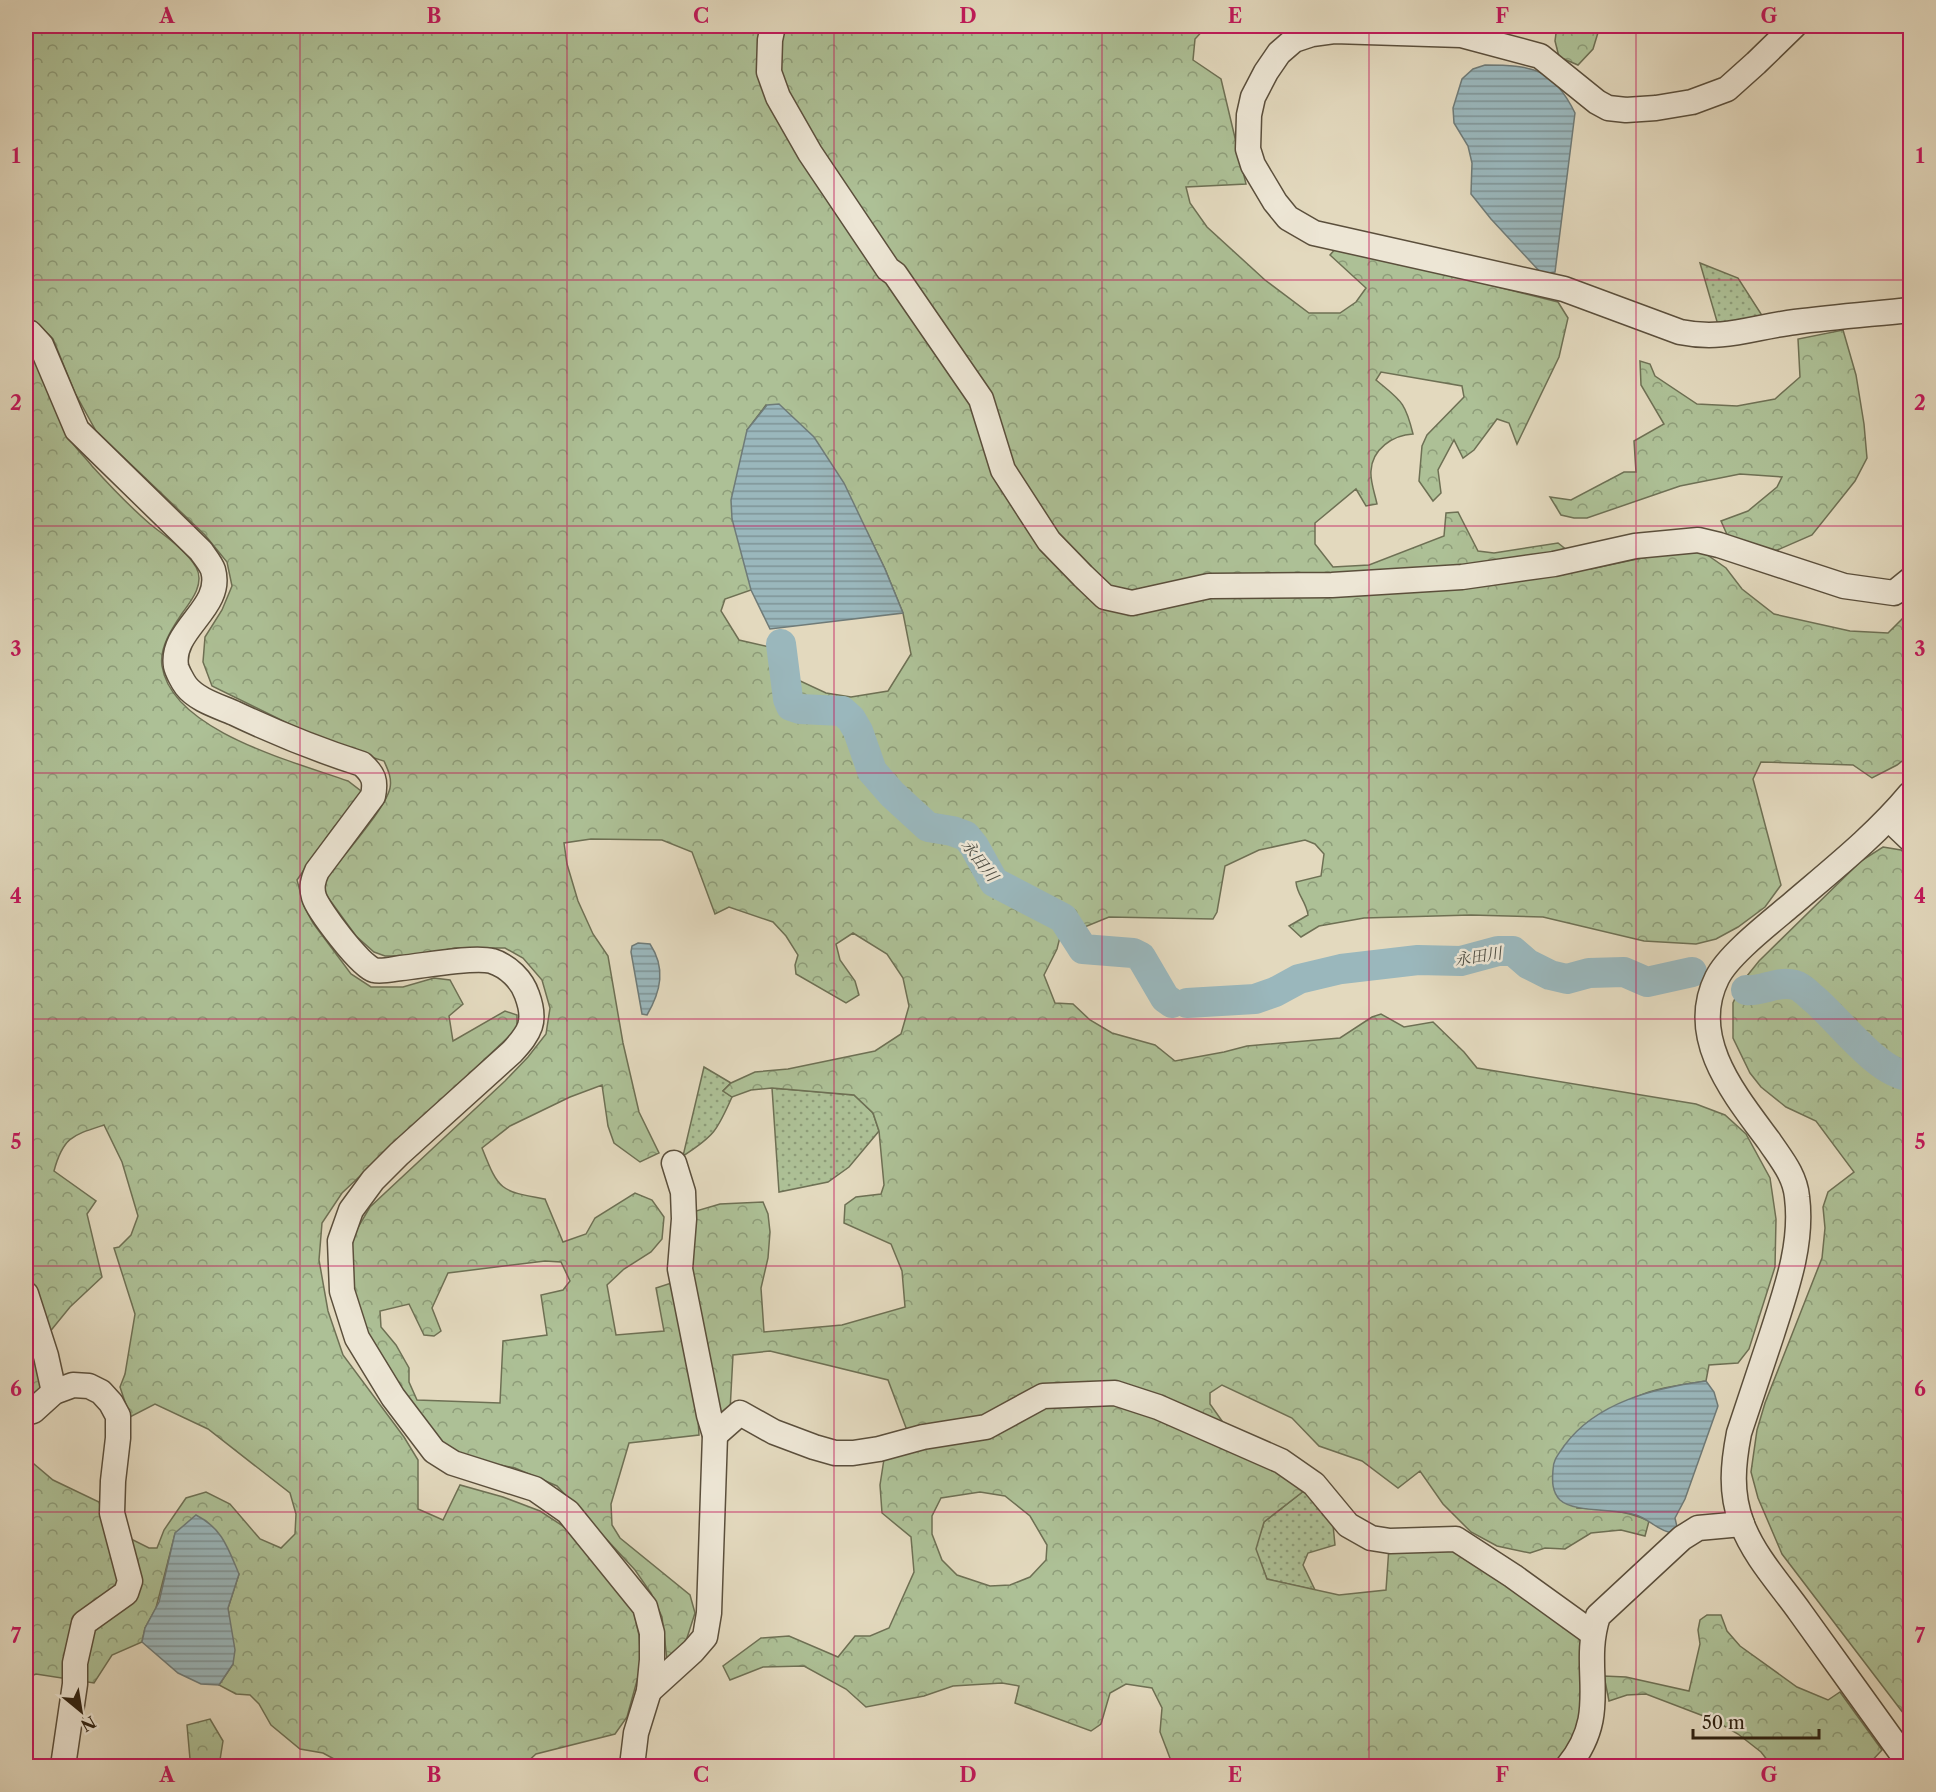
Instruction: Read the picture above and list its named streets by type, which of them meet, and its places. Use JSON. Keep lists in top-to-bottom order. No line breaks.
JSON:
{"water":["永田川"],"scale_bar":"50 m","north":"bottom right","grid":{"columns":["A","B","C","D","E","F","G"],"rows":["1","2","3","4","5","6","7"]}}
